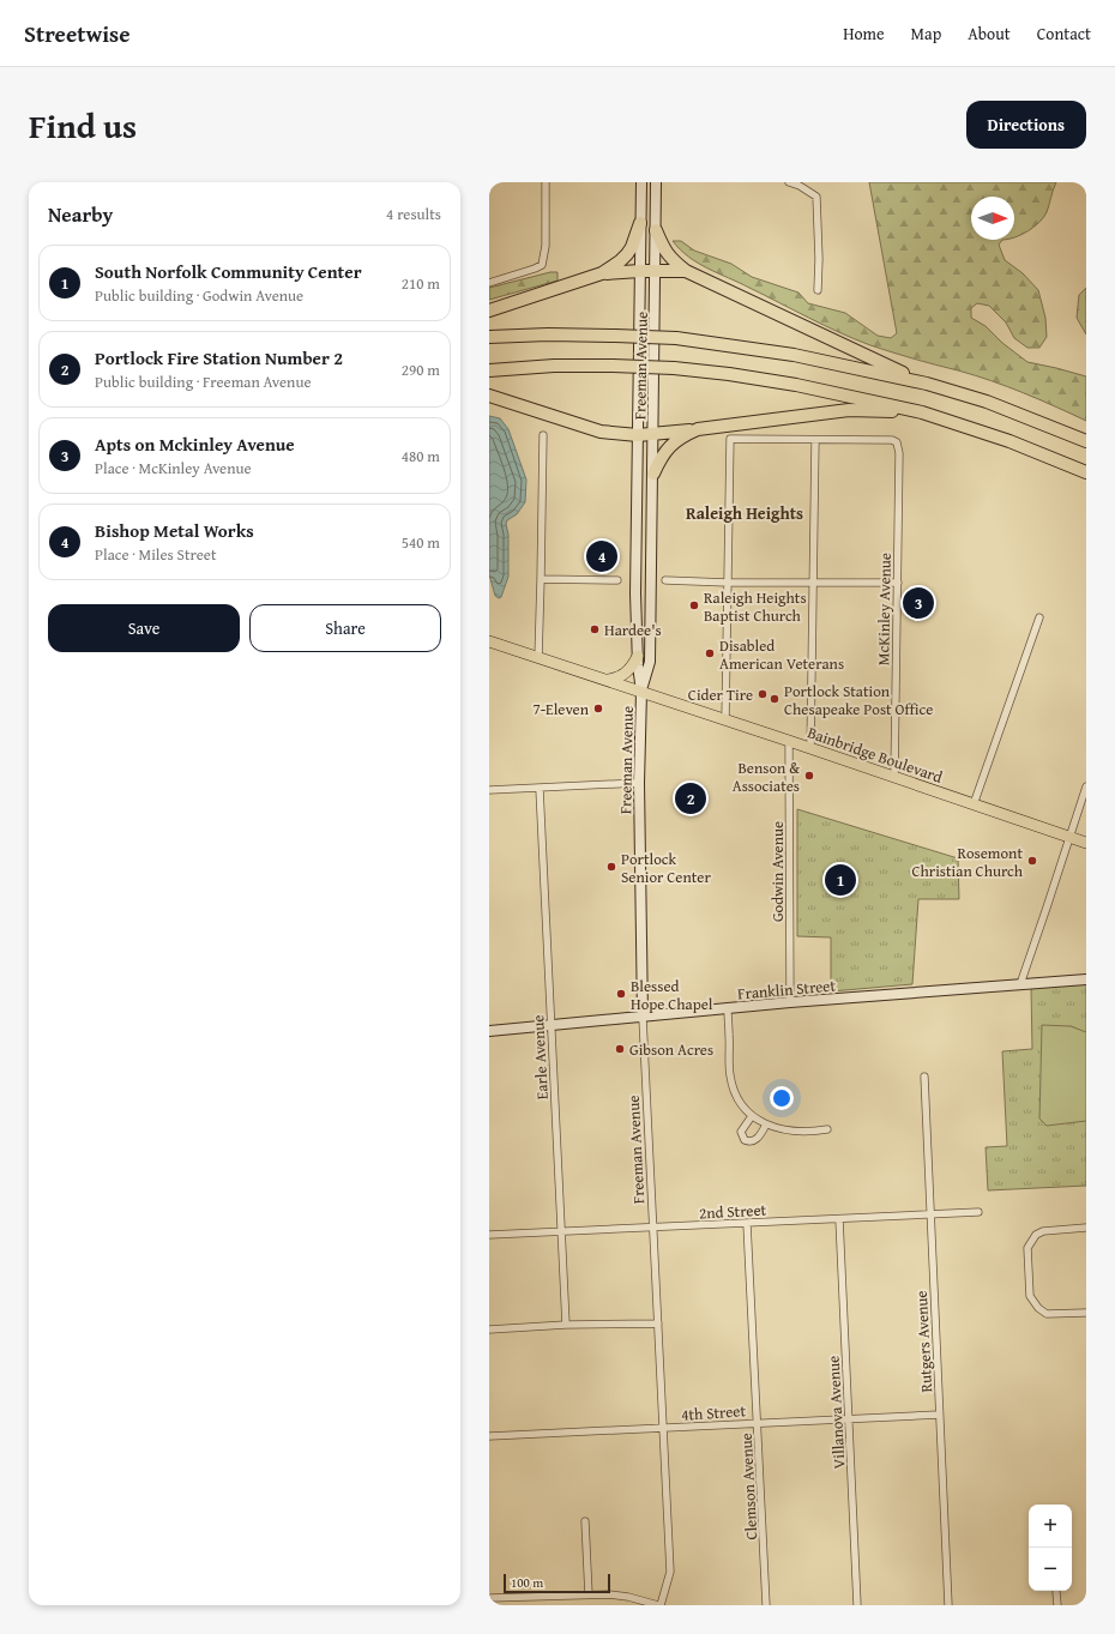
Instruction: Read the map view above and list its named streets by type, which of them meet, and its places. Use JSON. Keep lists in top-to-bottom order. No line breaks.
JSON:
{"streets":{"main road":["Bainbridge Boulevard"],"street":["Freeman Avenue","McKinley Avenue","Godwin Avenue","Franklin Street","Earle Avenue","2nd Street","Rutgers Avenue","4th Street","Villanova Avenue","Clemson Avenue"]},"crossings":[["Freeman Avenue","Bainbridge Boulevard"],["Freeman Avenue","Franklin Street"],["Freeman Avenue","2nd Street"],["Freeman Avenue","4th Street"],["McKinley Avenue","Bainbridge Boulevard"],["Bainbridge Boulevard","Godwin Avenue"],["Godwin Avenue","Franklin Street"],["Franklin Street","Earle Avenue"],["Earle Avenue","2nd Street"],["2nd Street","Rutgers Avenue"],["2nd Street","Villanova Avenue"],["2nd Street","Clemson Avenue"],["Rutgers Avenue","4th Street"],["4th Street","Villanova Avenue"],["4th Street","Clemson Avenue"]],"districts":["Raleigh Heights"],"places":["Raleigh Heights Baptist Church","Hardee's","Disabled American Veterans","Cider Tire","Portlock Station Chesapeake Post Office","7-Eleven","Benson & Associates","Rosemont Christian Church","Portlock Senior Center","Blessed Hope Chapel","Gibson Acres"],"scale_bar":"100 m","north":"right","page":{"header":"Streetwise","nav":["Home","Map","About","Contact"],"title":"Find us","buttons":["Directions",["Save","Share"]],"heading":["Nearby","4 results"],"list":[{"mark":"1","name":"South Norfolk Community Center","note":"Public building · Godwin Avenue","value":"210 m"},{"mark":"2","name":"Portlock Fire Station Number 2","note":"Public building · Freeman Avenue","value":"290 m"},{"mark":"3","name":"Apts on Mckinley Avenue","note":"Place · McKinley Avenue","value":"480 m"},{"mark":"4","name":"Bishop Metal Works","note":"Place · Miles Street","value":"540 m"}],"pins":["4","3","2","1"],"map_buttons":["+","−"],"scale":"100 m"}}
